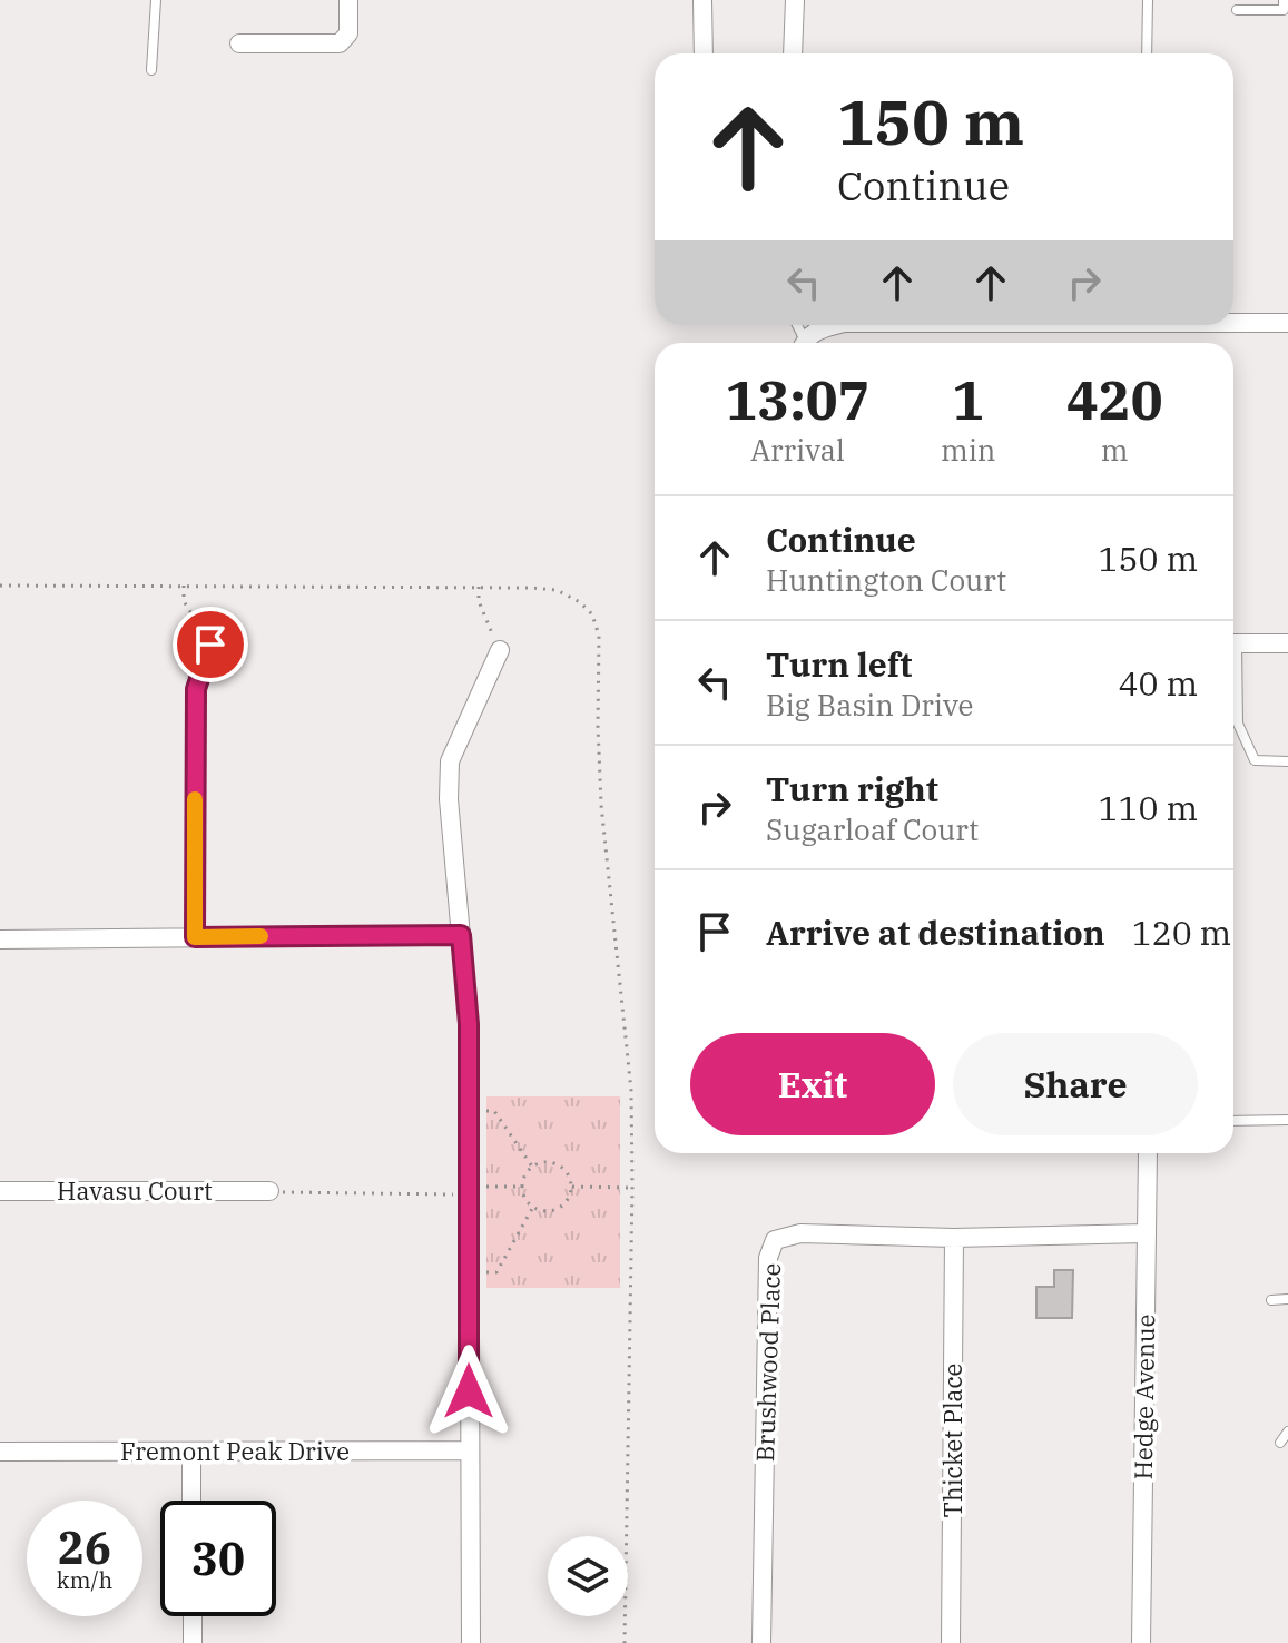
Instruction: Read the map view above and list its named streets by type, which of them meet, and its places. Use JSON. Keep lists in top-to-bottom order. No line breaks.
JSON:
{"streets":{"street":["Havasu Court","Brushwood Place","Hedge Avenue","Thicket Place","Fremont Peak Drive"]},"crossings":[["Brushwood Place","Hedge Avenue"],["Brushwood Place","Thicket Place"]],"page":{"turn":["150 m","Continue"],"eta":["13:07","Arrival","1","min","420","m"],"list":[{"name":"Continue","note":"Huntington Court","value":"150 m"},{"name":"Turn left","note":"Big Basin Drive","value":"40 m"},{"name":"Turn right","note":"Sugarloaf Court","value":"110 m"},{"name":"Arrive at destination","value":"120 m"}],"buttons":["Exit","Share"],"speed":"26 km/h","limit":"30"}}
